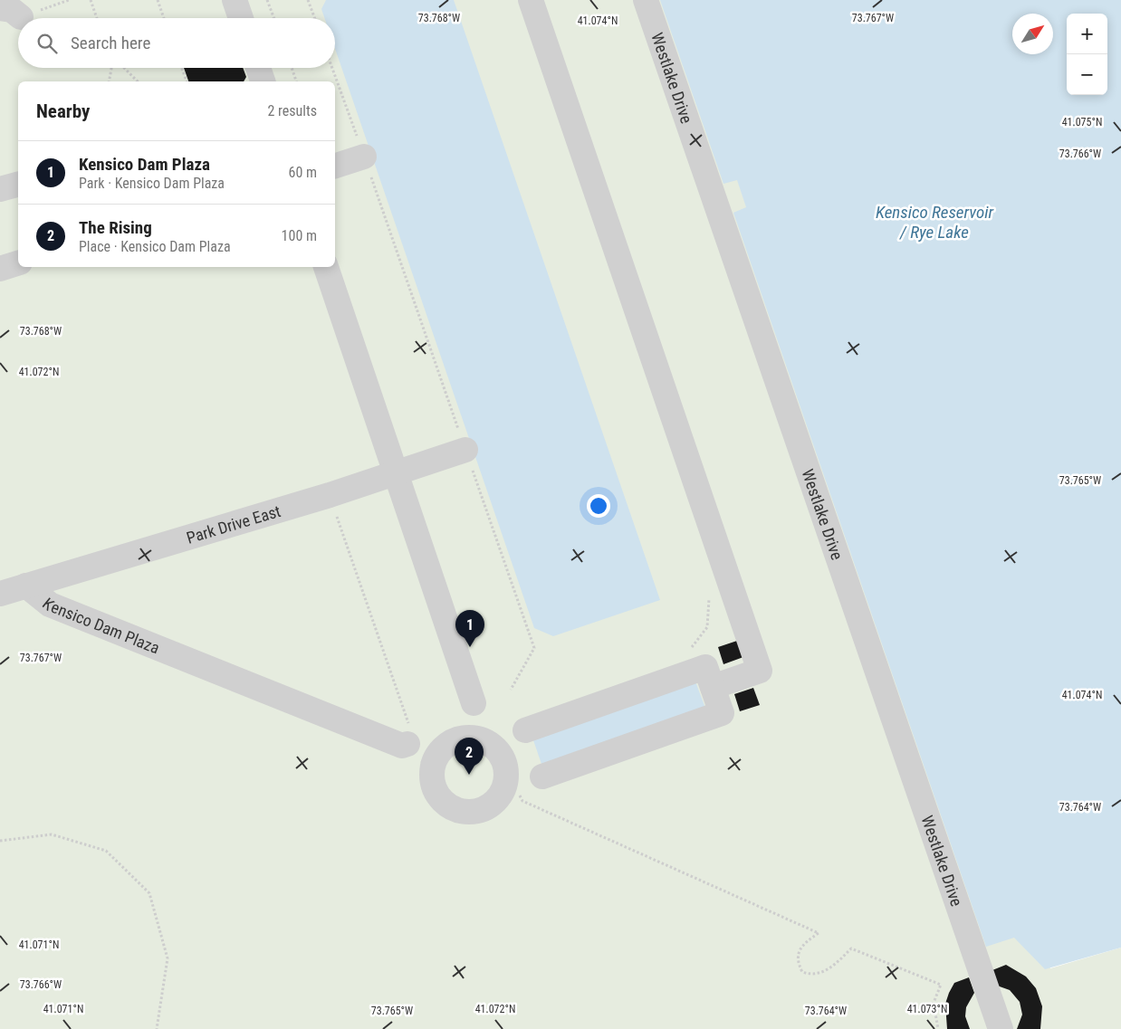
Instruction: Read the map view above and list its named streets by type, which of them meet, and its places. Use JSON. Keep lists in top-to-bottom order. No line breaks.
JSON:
{"streets":{"street":["Westlake Drive","Park Drive East","Kensico Dam Plaza"]},"crossings":[["Park Drive East","Kensico Dam Plaza"]],"water":["Kensico Reservoir / Rye Lake"],"north":"top right","page":{"map_buttons":["+","−"],"search":"Search here","heading":["Nearby","2 results"],"list":[{"mark":"1","name":"Kensico Dam Plaza","note":"Park · Kensico Dam Plaza","value":"60 m"},{"mark":"2","name":"The Rising","note":"Place · Kensico Dam Plaza","value":"100 m"}],"pins":["1","2"]},"coordinates":["73.768°W","73.767°W","41.074°N","41.075°N","73.766°W","41.072°N","73.765°W","73.764°W","41.071°N","41.073°N"]}
